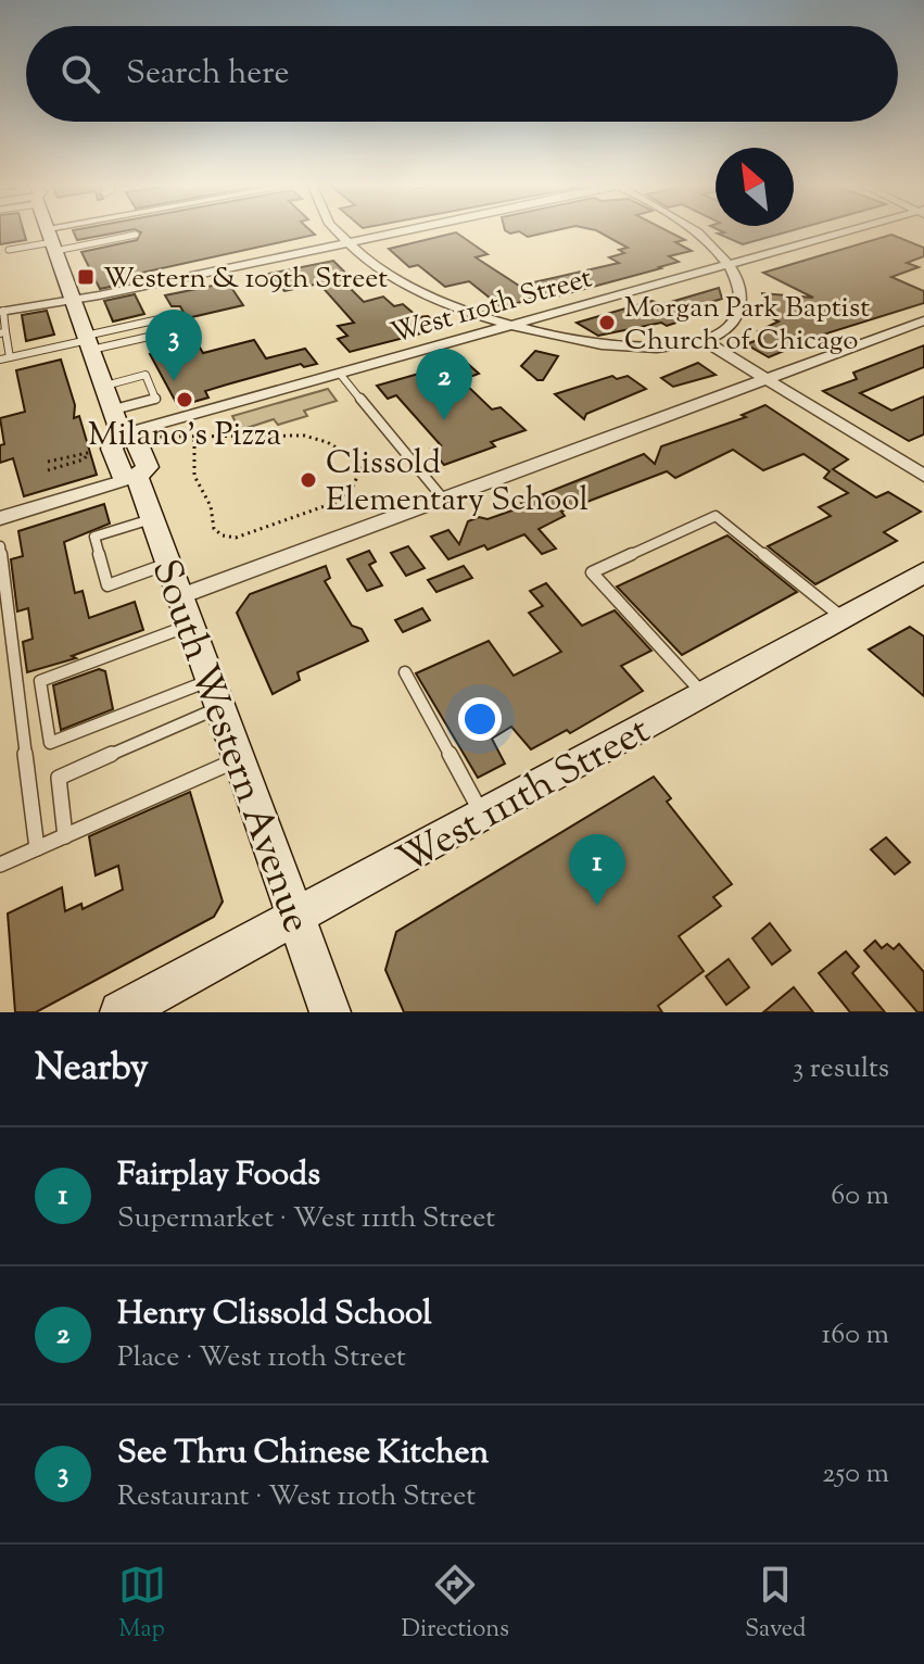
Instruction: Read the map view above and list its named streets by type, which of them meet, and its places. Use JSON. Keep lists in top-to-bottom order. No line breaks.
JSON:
{"streets":{"main road":["South Western Avenue","West 111th Street"],"street":["West 110th Street"]},"crossings":[["West 110th Street","South Western Avenue"],["South Western Avenue","West 111th Street"]],"places":{"transit":["Western & 109th Street"],"other":["Morgan Park Baptist Church of Chicago","Milano's Pizza","Clissold Elementary School"]},"north":"top left","page":{"search":"Search here","pins":["3","2","1"],"heading":["Nearby","3 results"],"list":[{"mark":"1","name":"Fairplay Foods","note":"Supermarket · West 111th Street","value":"60 m"},{"mark":"2","name":"Henry Clissold School","note":"Place · West 110th Street","value":"160 m"},{"mark":"3","name":"See Thru Chinese Kitchen","note":"Restaurant · West 110th Street","value":"250 m"}],"nav":["Map","Directions","Saved"]}}
